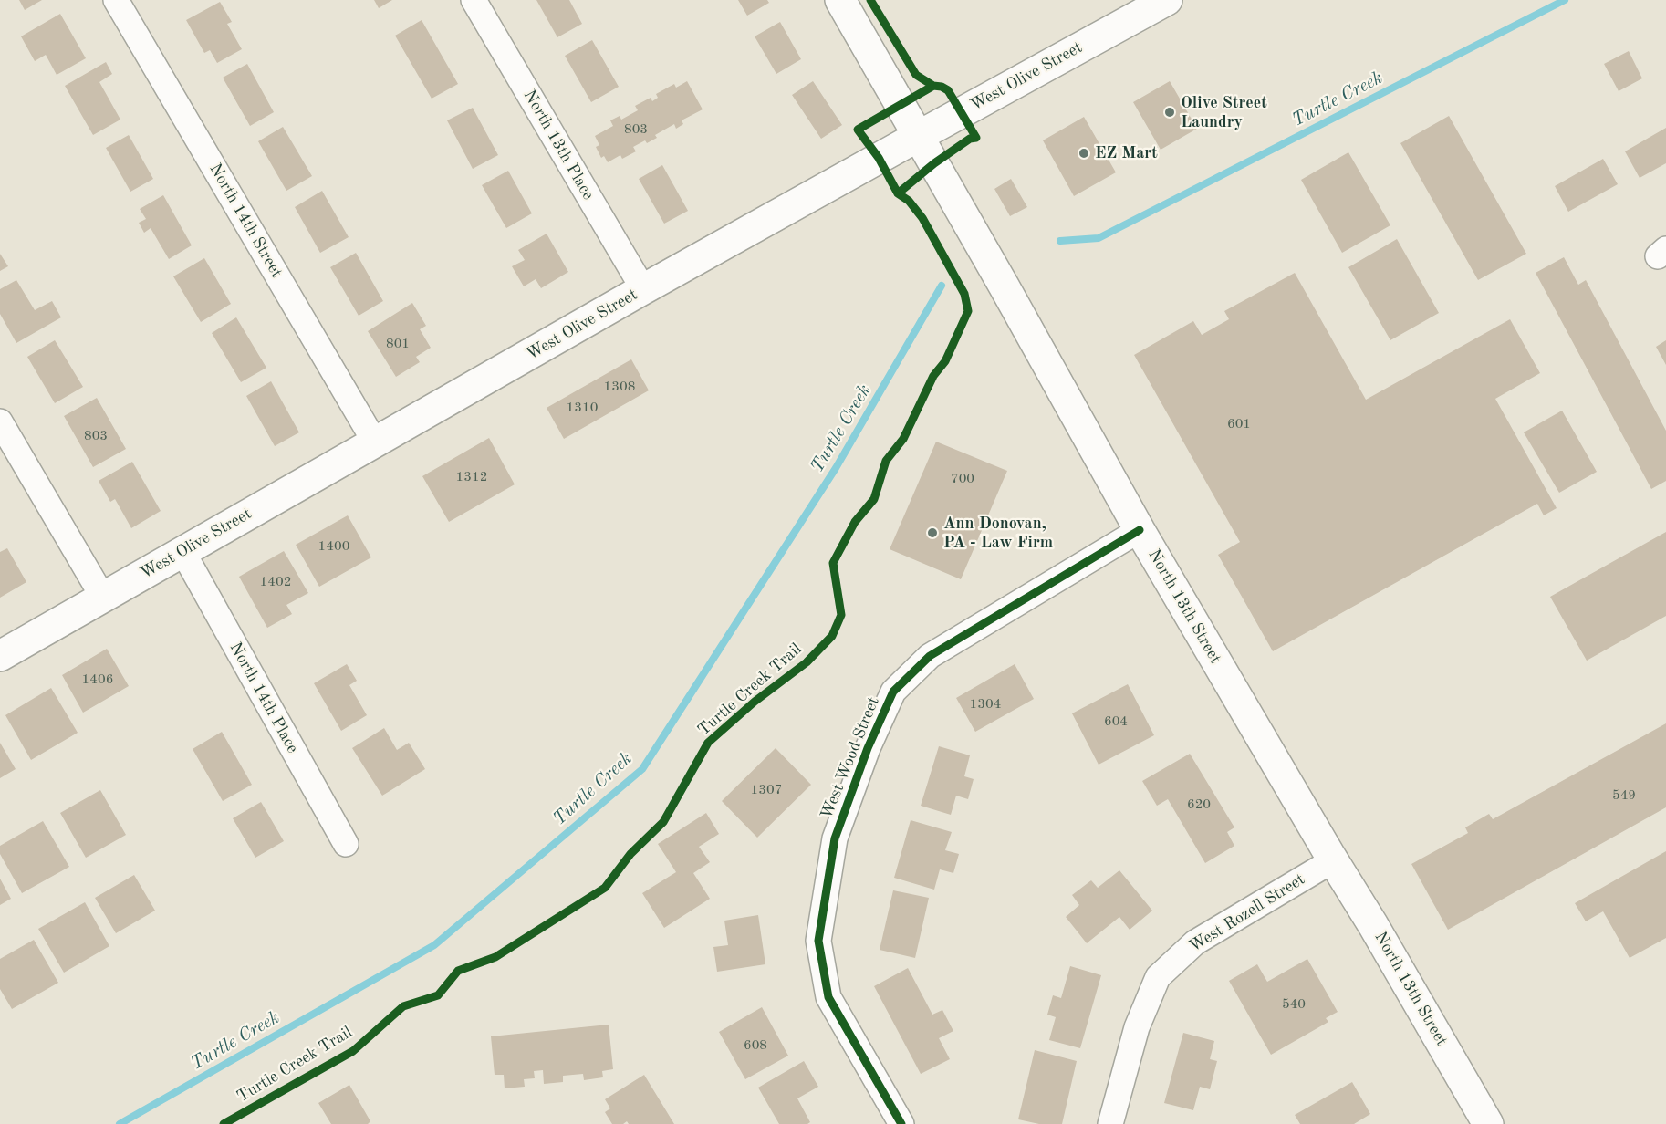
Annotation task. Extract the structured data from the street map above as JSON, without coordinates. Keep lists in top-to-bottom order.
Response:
{
  "streets": {
    "main road": ["West Olive Street", "North 13th Street"],
    "street": [
      "North 13th Place",
      "North 14th Street",
      "North 14th Place",
      "West Wood Street",
      "West Rozell Street"
    ],
    "cycle path": ["Turtle Creek Trail"]
  },
  "crossings": [
    ["West Olive Street", "North 13th Place"],
    ["West Olive Street", "North 14th Street"],
    ["West Olive Street", "North 13th Street"],
    ["West Olive Street", "North 14th Place"],
    ["North 13th Street", "West Wood Street"],
    ["North 13th Street", "West Rozell Street"]
  ],
  "water": ["Turtle Creek"],
  "places": ["Olive Street Laundry", "EZ Mart", "Ann Donovan, PA - Law Firm"],
  "house_numbers": [
    "803",
    "801",
    "1308",
    "1310",
    "601",
    "803",
    "1312",
    "700",
    "1400",
    "1402",
    "1406",
    "1304",
    "604",
    "1307",
    "549",
    "620",
    "540",
    "608"
  ]
}
